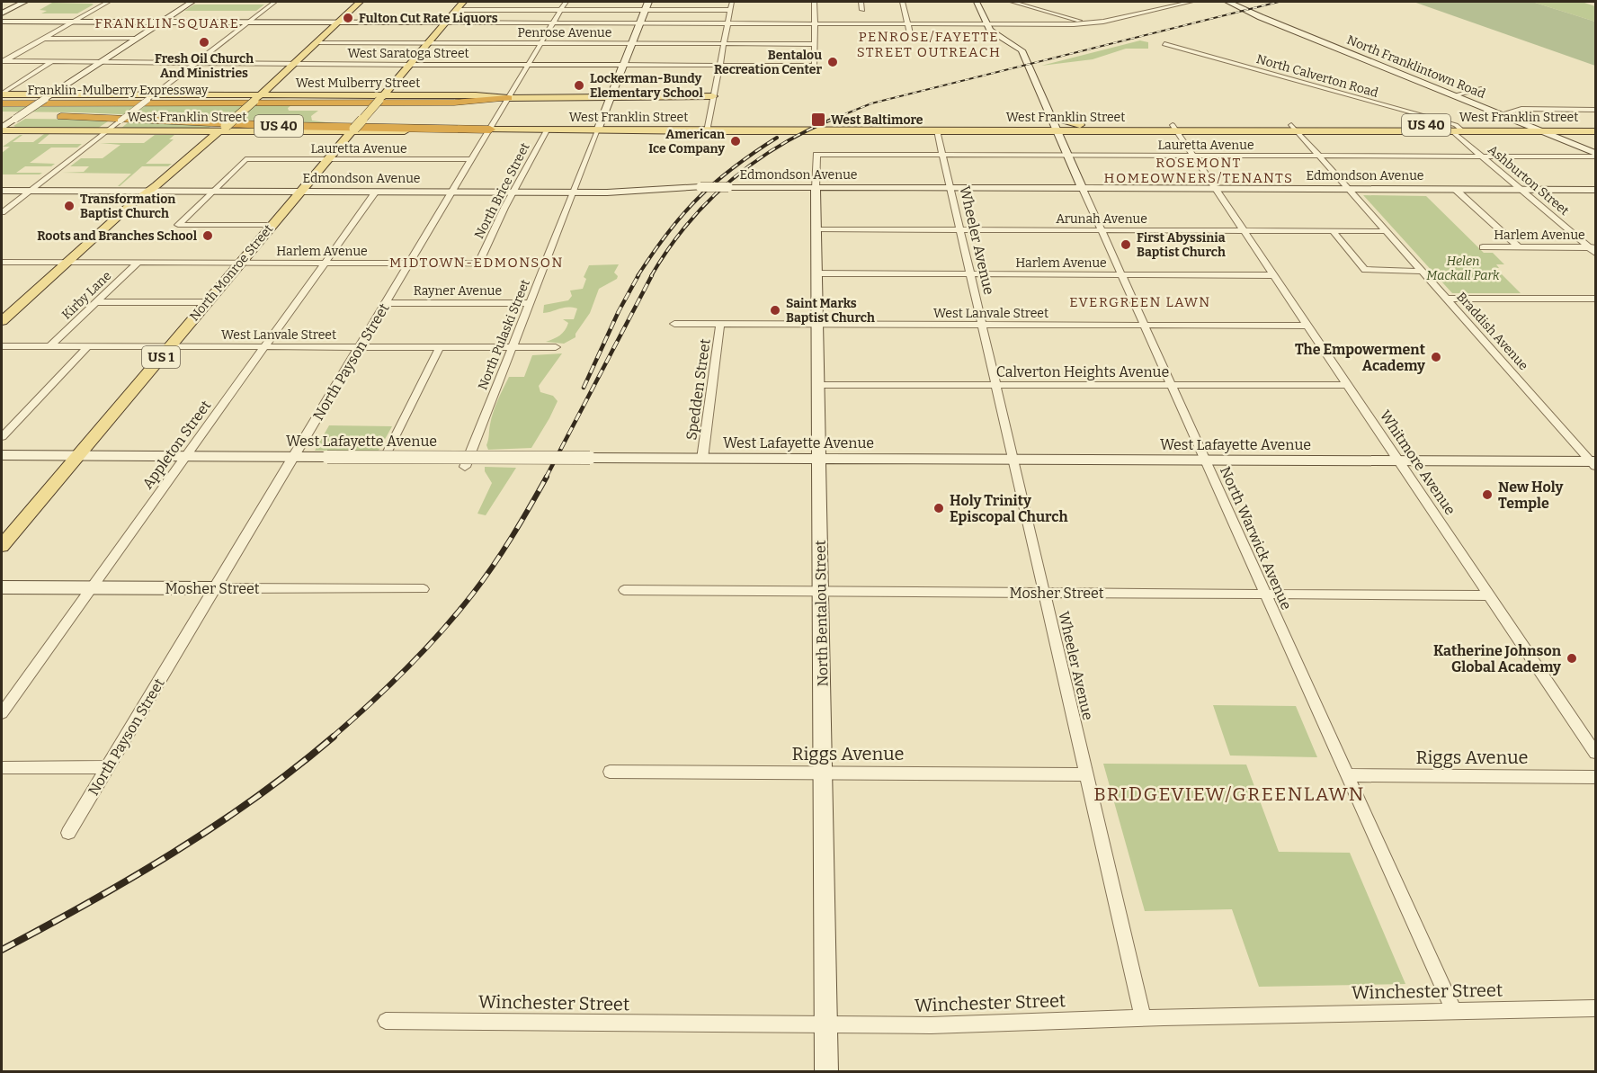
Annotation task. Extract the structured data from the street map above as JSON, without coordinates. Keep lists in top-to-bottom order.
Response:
{
  "streets": {
    "highway": ["Franklin-Mulberry Expressway", "US 40"],
    "main road": [
      "West Mulberry Street",
      "West Franklin Street",
      "North Monroe Street",
      "US 1"
    ],
    "street": [
      "Penrose Avenue",
      "West Saratoga Street",
      "North Franklintown Road",
      "North Calverton Road",
      "Lauretta Avenue",
      "Edmondson Avenue",
      "Ashburton Street",
      "North Brice Street",
      "Arunah Avenue",
      "Harlem Avenue",
      "Wheeler Avenue",
      "Rayner Avenue",
      "Kirby Lane",
      "West Lanvale Street",
      "Braddish Avenue",
      "North Pulaski Street",
      "North Payson Street",
      "Calverton Heights Avenue",
      "Spedden Street",
      "West Lafayette Avenue",
      "Appleton Street",
      "Whitmore Avenue",
      "North Warwick Avenue",
      "Mosher Street",
      "North Bentalou Street",
      "Riggs Avenue",
      "Winchester Street"
    ]
  },
  "crossings": [
    ["Penrose Avenue", "West Saratoga Street"],
    ["Penrose Avenue", "North Monroe Street"],
    ["Penrose Avenue", "North Pulaski Street"],
    ["Penrose Avenue", "North Payson Street"],
    ["West Saratoga Street", "North Monroe Street"],
    ["West Saratoga Street", "North Pulaski Street"],
    ["West Saratoga Street", "North Payson Street"],
    ["North Franklintown Road", "West Franklin Street"],
    ["North Franklintown Road", "Lauretta Avenue"],
    ["North Calverton Road", "West Franklin Street"],
    ["North Calverton Road", "Ashburton Street"],
    ["West Mulberry Street", "Franklin-Mulberry Expressway"],
    ["West Mulberry Street", "North Monroe Street"],
    ["West Mulberry Street", "North Pulaski Street"],
    ["West Mulberry Street", "North Payson Street"],
    ["Franklin-Mulberry Expressway", "West Franklin Street"],
    ["Franklin-Mulberry Expressway", "North Payson Street"],
    ["West Franklin Street", "Ashburton Street"],
    ["West Franklin Street", "North Brice Street"],
    ["West Franklin Street", "Wheeler Avenue"],
    ["West Franklin Street", "North Monroe Street"],
    ["West Franklin Street", "Braddish Avenue"],
    ["West Franklin Street", "North Pulaski Street"],
    ["West Franklin Street", "North Payson Street"],
    ["West Franklin Street", "Whitmore Avenue"],
    ["West Franklin Street", "North Warwick Avenue"],
    ["Lauretta Avenue", "Edmondson Avenue"],
    ["Lauretta Avenue", "Ashburton Street"],
    ["Lauretta Avenue", "Wheeler Avenue"],
    ["Lauretta Avenue", "North Monroe Street"],
    ["Lauretta Avenue", "Braddish Avenue"],
    ["Lauretta Avenue", "North Payson Street"],
    ["Lauretta Avenue", "Whitmore Avenue"],
    ["Lauretta Avenue", "North Warwick Avenue"],
    ["Lauretta Avenue", "North Bentalou Street"],
    ["Edmondson Avenue", "Ashburton Street"],
    ["Edmondson Avenue", "North Brice Street"],
    ["Edmondson Avenue", "Wheeler Avenue"],
    ["Edmondson Avenue", "North Monroe Street"],
    ["Edmondson Avenue", "Braddish Avenue"],
    ["Edmondson Avenue", "North Pulaski Street"],
    ["Edmondson Avenue", "North Payson Street"],
    ["Edmondson Avenue", "Appleton Street"],
    ["Edmondson Avenue", "Whitmore Avenue"],
    ["Edmondson Avenue", "North Warwick Avenue"],
    ["Edmondson Avenue", "North Bentalou Street"],
    ["Ashburton Street", "Harlem Avenue"],
    ["North Brice Street", "Harlem Avenue"],
    ["Arunah Avenue", "Wheeler Avenue"],
    ["Arunah Avenue", "Braddish Avenue"],
    ["Arunah Avenue", "Whitmore Avenue"],
    ["Arunah Avenue", "North Warwick Avenue"],
    ["Arunah Avenue", "North Bentalou Street"],
    ["Harlem Avenue", "Wheeler Avenue"],
    ["Harlem Avenue", "North Monroe Street"],
    ["Harlem Avenue", "Kirby Lane"],
    ["Harlem Avenue", "North Pulaski Street"],
    ["Harlem Avenue", "North Payson Street"],
    ["Harlem Avenue", "Appleton Street"],
    ["Harlem Avenue", "Whitmore Avenue"],
    ["Harlem Avenue", "North Warwick Avenue"],
    ["Harlem Avenue", "North Bentalou Street"],
    ["Wheeler Avenue", "West Lanvale Street"],
    ["Wheeler Avenue", "Calverton Heights Avenue"],
    ["Wheeler Avenue", "West Lafayette Avenue"],
    ["Wheeler Avenue", "Mosher Street"],
    ["Wheeler Avenue", "Riggs Avenue"],
    ["Wheeler Avenue", "Winchester Street"],
    ["North Monroe Street", "West Lanvale Street"],
    ["North Monroe Street", "West Lafayette Avenue"],
    ["Rayner Avenue", "North Pulaski Street"],
    ["Rayner Avenue", "North Payson Street"],
    ["Kirby Lane", "West Lanvale Street"],
    ["West Lanvale Street", "North Pulaski Street"],
    ["West Lanvale Street", "North Payson Street"],
    ["West Lanvale Street", "Spedden Street"],
    ["West Lanvale Street", "West Lafayette Avenue"],
    ["West Lanvale Street", "Appleton Street"],
    ["West Lanvale Street", "Whitmore Avenue"],
    ["West Lanvale Street", "North Warwick Avenue"],
    ["West Lanvale Street", "North Bentalou Street"],
    ["Braddish Avenue", "West Lafayette Avenue"],
    ["North Pulaski Street", "West Lafayette Avenue"],
    ["North Payson Street", "West Lafayette Avenue"],
    ["North Payson Street", "Mosher Street"],
    ["Calverton Heights Avenue", "Whitmore Avenue"],
    ["Calverton Heights Avenue", "North Warwick Avenue"],
    ["Calverton Heights Avenue", "North Bentalou Street"],
    ["Spedden Street", "West Lafayette Avenue"],
    ["West Lafayette Avenue", "Appleton Street"],
    ["West Lafayette Avenue", "Whitmore Avenue"],
    ["West Lafayette Avenue", "North Warwick Avenue"],
    ["West Lafayette Avenue", "North Bentalou Street"],
    ["Appleton Street", "Mosher Street"],
    ["Whitmore Avenue", "Mosher Street"],
    ["North Warwick Avenue", "Mosher Street"],
    ["North Warwick Avenue", "Riggs Avenue"],
    ["North Warwick Avenue", "Winchester Street"],
    ["Mosher Street", "North Bentalou Street"],
    ["North Bentalou Street", "Riggs Avenue"],
    ["North Bentalou Street", "Winchester Street"]
  ],
  "districts": [
    "FRANKLIN SQUARE",
    "PENROSE/FAYETTE STREET OUTREACH",
    "ROSEMONT HOMEOWNERS/TENANTS",
    "MIDTOWN-EDMONSON",
    "EVERGREEN LAWN",
    "BRIDGEVIEW/GREENLAWN"
  ],
  "parks": ["Helen Mackall Park"],
  "places": {
    "other": [
      "Fulton Cut Rate Liquors",
      "Fresh Oil Church And Ministries",
      "Bentalou Recreation Center",
      "Lockerman-Bundy Elementary School",
      "American Ice Company",
      "Transformation Baptist Church",
      "Roots and Branches School",
      "First Abyssinia Baptist Church",
      "Saint Marks Baptist Church",
      "The Empowerment Academy",
      "New Holy Temple",
      "Holy Trinity Episcopal Church",
      "Katherine Johnson Global Academy"
    ],
    "transit": ["West Baltimore"]
  }
}
